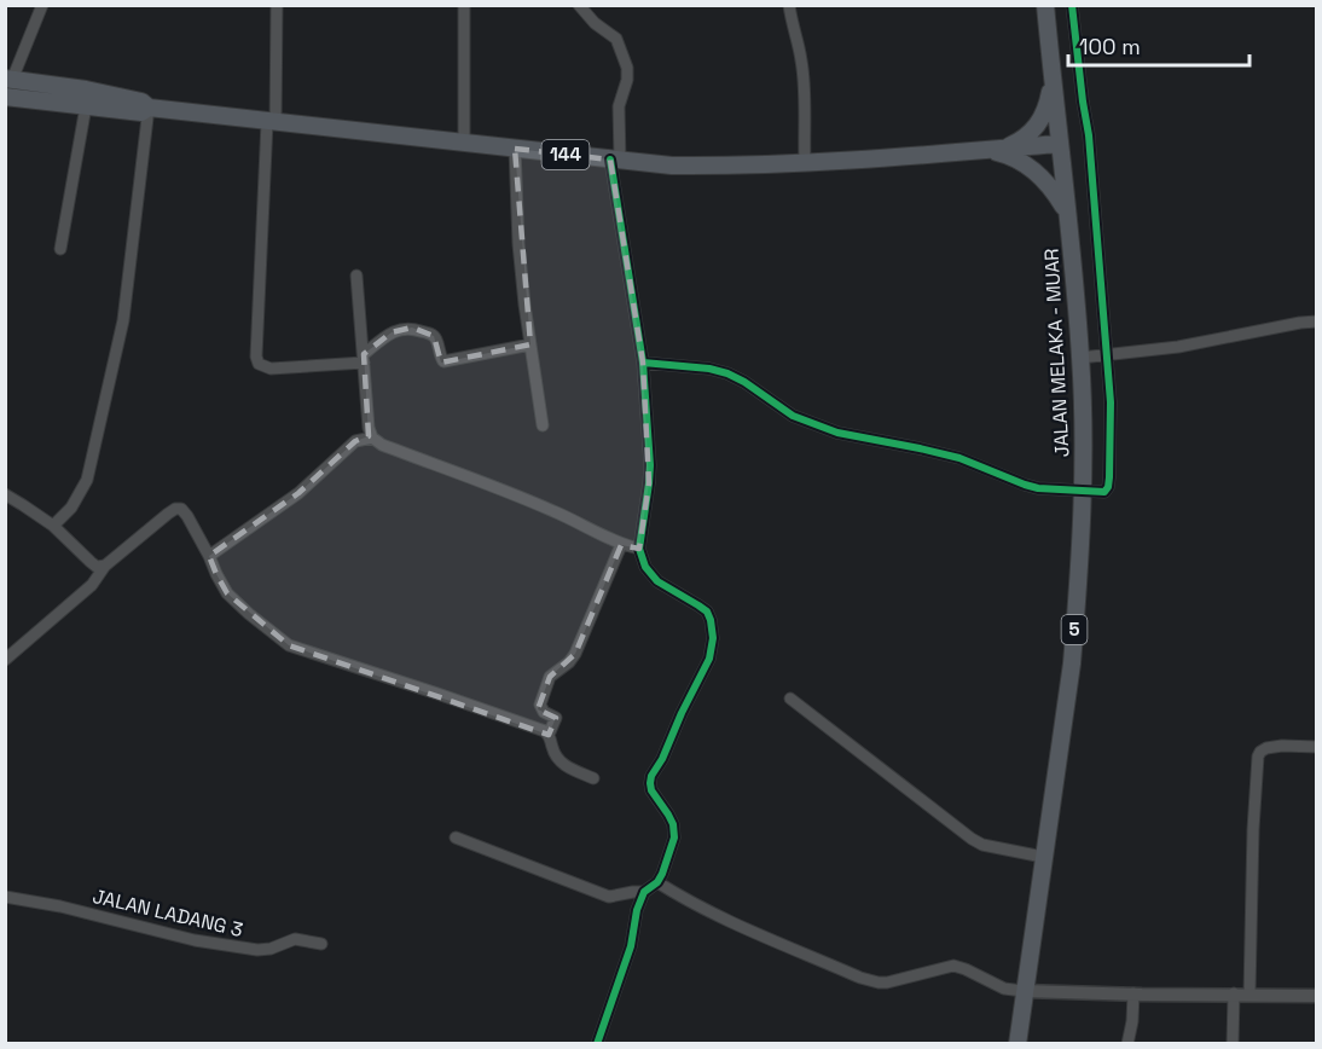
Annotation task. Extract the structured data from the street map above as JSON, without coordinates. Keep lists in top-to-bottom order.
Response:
{
  "streets": {
    "main road": ["144", "JALAN MELAKA - MUAR", "5"],
    "street": ["JALAN LADANG 3"]
  },
  "crossings": [
    ["144", "JALAN MELAKA - MUAR"]
  ],
  "scale_bar": "100 m"
}
